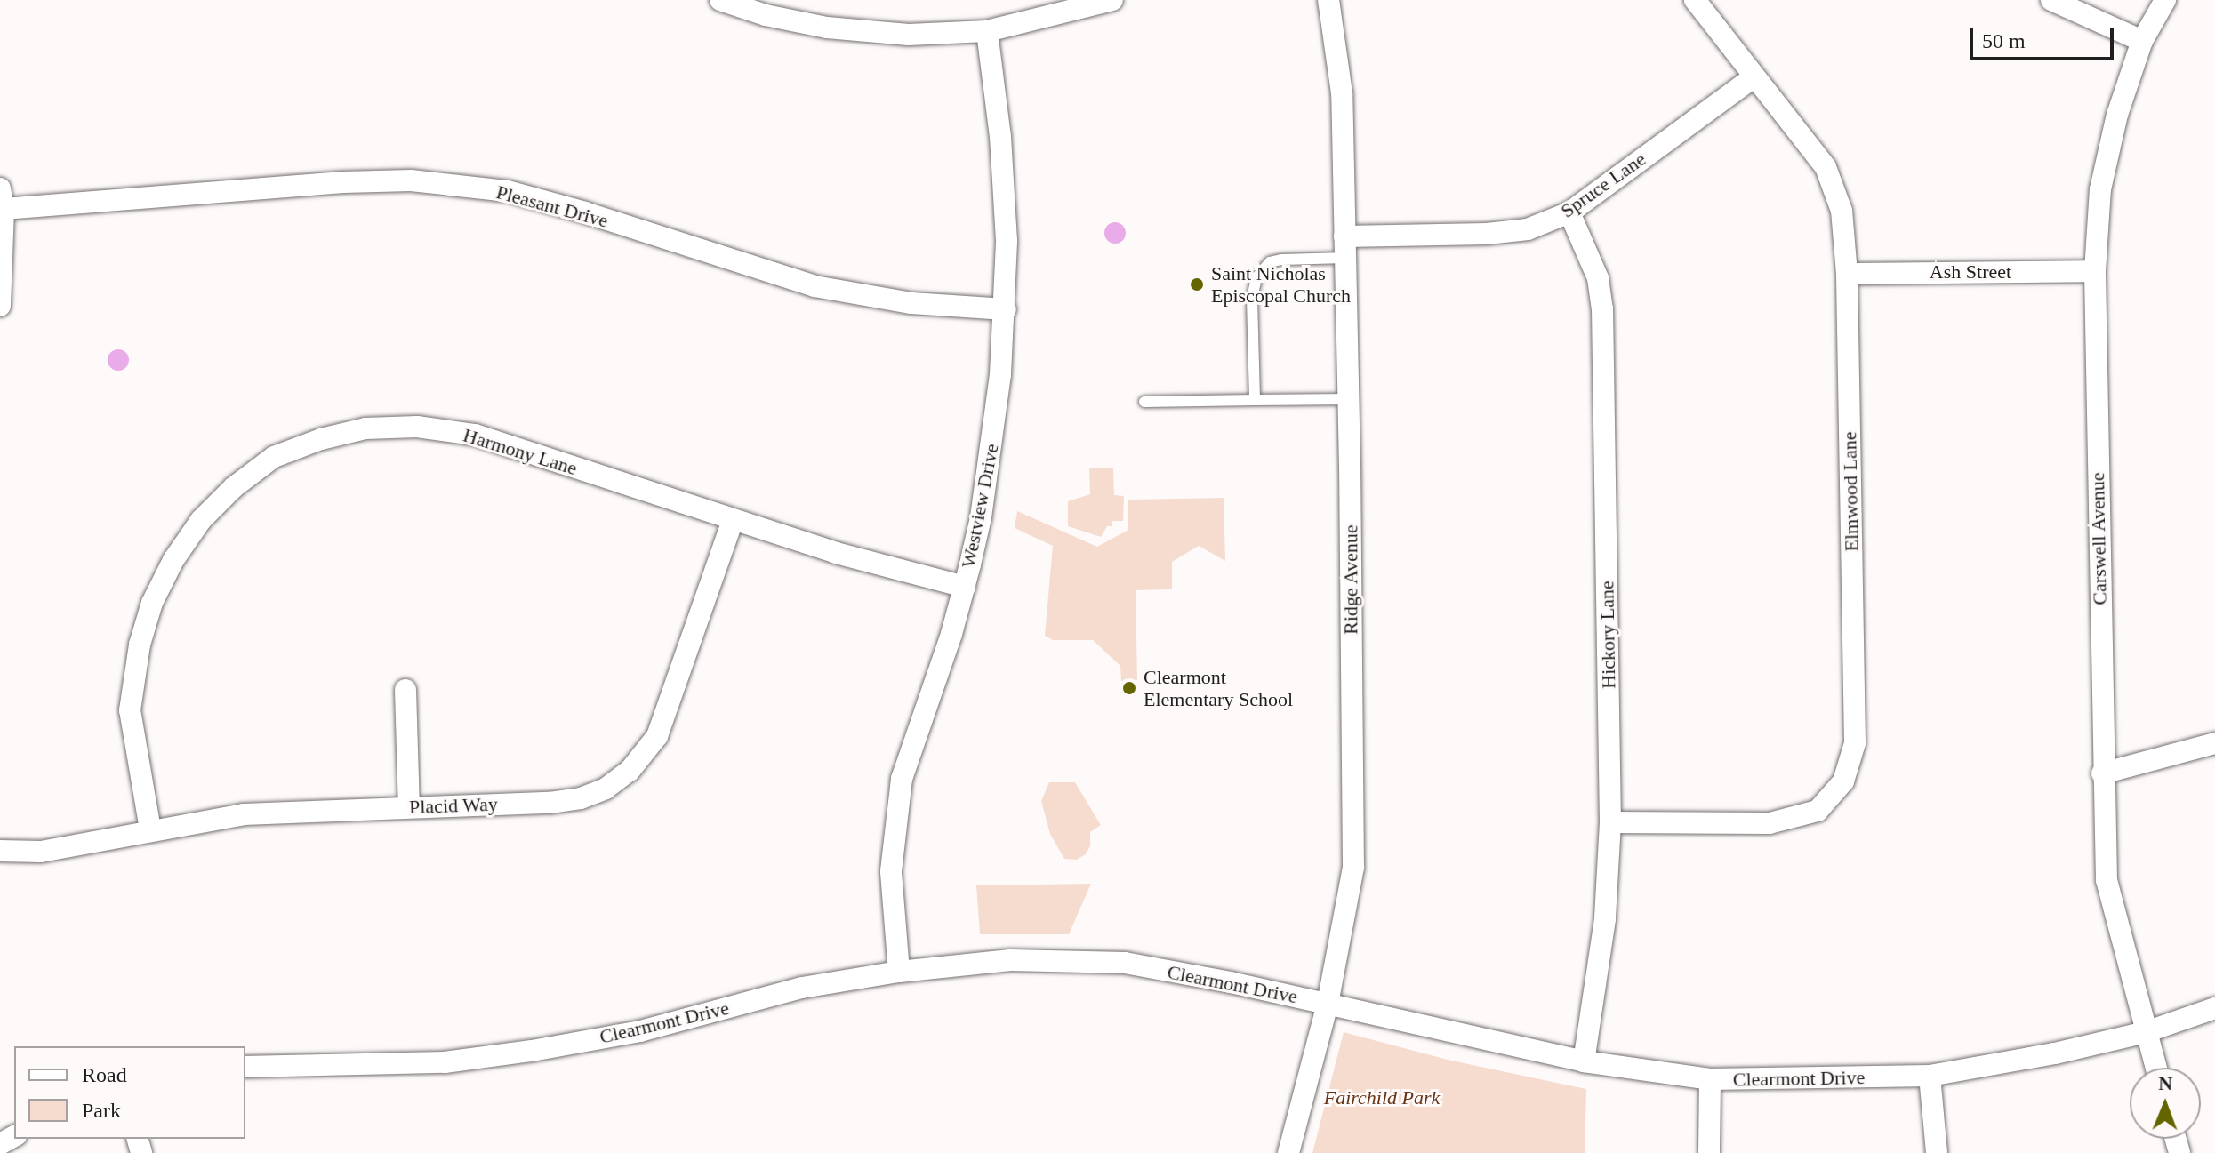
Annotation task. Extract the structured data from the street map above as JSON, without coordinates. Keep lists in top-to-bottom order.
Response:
{
  "streets": {
    "street": [
      "Spruce Lane",
      "Pleasant Drive",
      "Ash Street",
      "Harmony Lane",
      "Elmwood Lane",
      "Westview Drive",
      "Carswell Avenue",
      "Ridge Avenue",
      "Hickory Lane",
      "Placid Way",
      "Clearmont Drive"
    ]
  },
  "crossings": [
    ["Spruce Lane", "Elmwood Lane"],
    ["Spruce Lane", "Ridge Avenue"],
    ["Spruce Lane", "Hickory Lane"],
    ["Pleasant Drive", "Westview Drive"],
    ["Ash Street", "Elmwood Lane"],
    ["Ash Street", "Carswell Avenue"],
    ["Harmony Lane", "Westview Drive"],
    ["Harmony Lane", "Placid Way"],
    ["Elmwood Lane", "Hickory Lane"],
    ["Westview Drive", "Clearmont Drive"],
    ["Carswell Avenue", "Clearmont Drive"],
    ["Ridge Avenue", "Clearmont Drive"],
    ["Hickory Lane", "Clearmont Drive"]
  ],
  "parks": ["Fairchild Park"],
  "places": ["Saint Nicholas Episcopal Church", "Clearmont Elementary School"],
  "legend": ["Road", "Park"],
  "scale_bar": "50 m",
  "north": "top"
}
